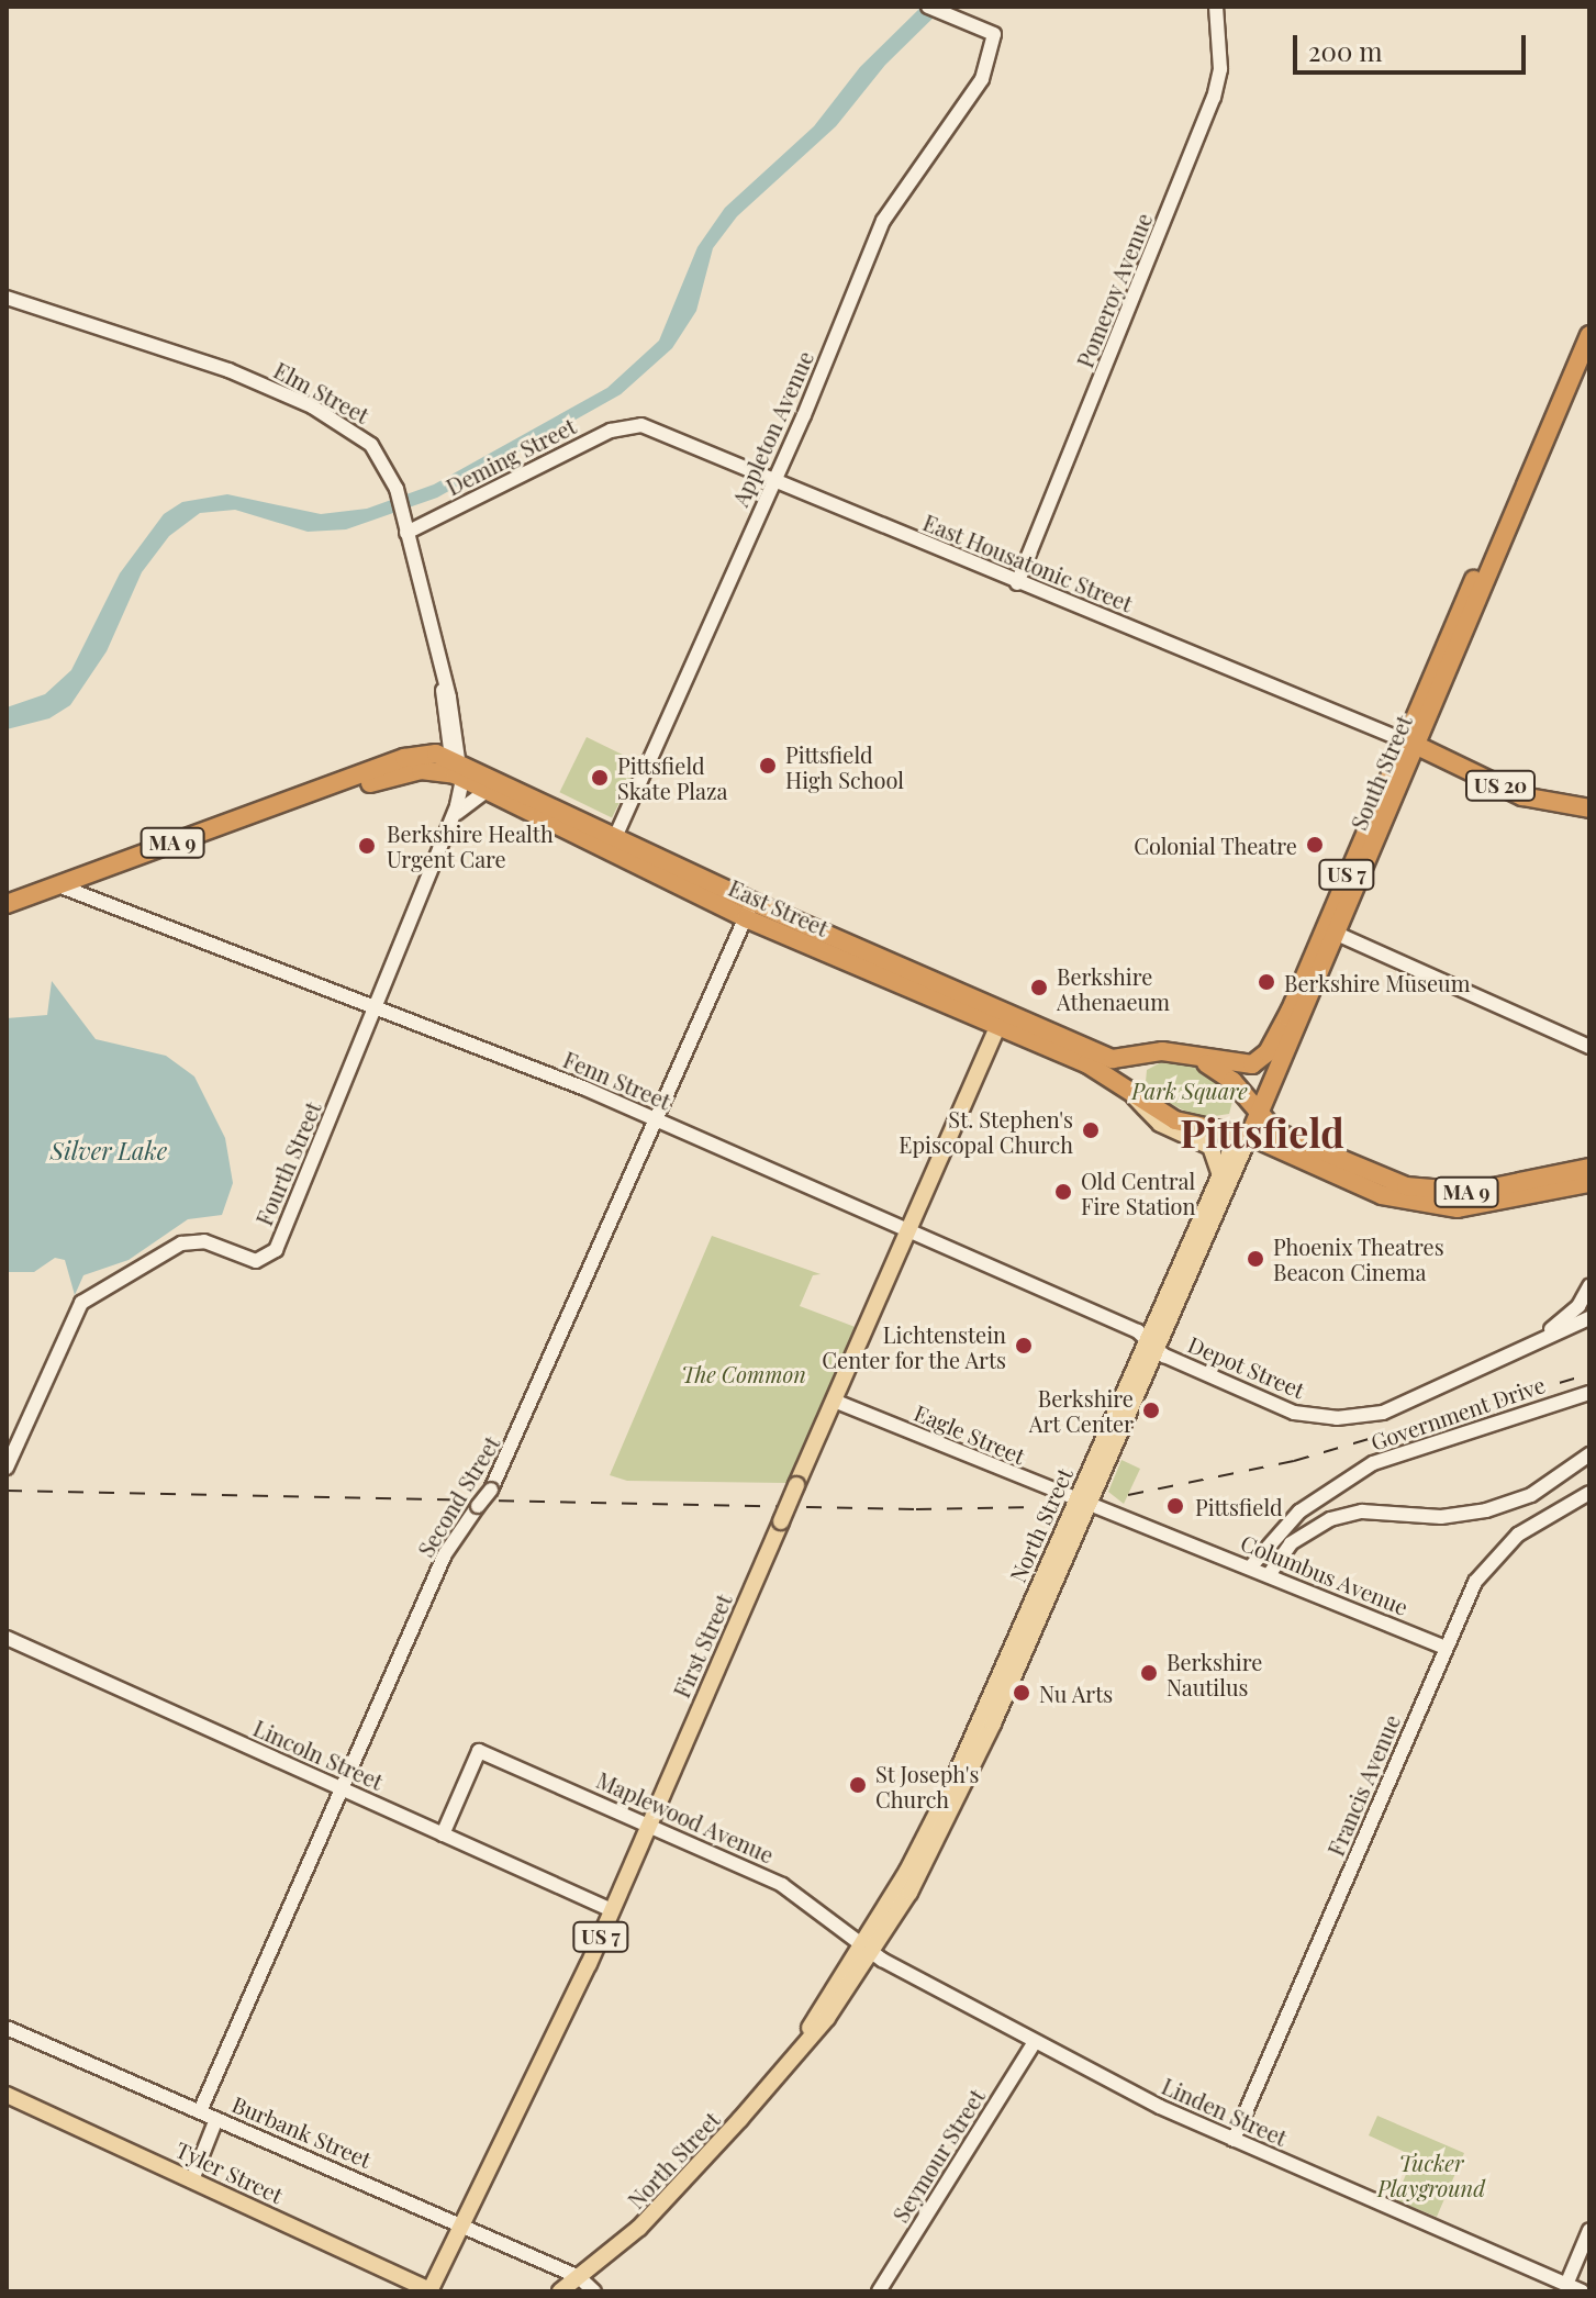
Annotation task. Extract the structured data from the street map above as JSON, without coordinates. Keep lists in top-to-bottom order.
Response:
{
  "streets": {
    "highway": [
      "South Street",
      "US 20",
      "MA 9",
      "US 7",
      "East Street"
    ],
    "main road": ["North Street", "First Street", "Tyler Street"],
    "street": [
      "Pomeroy Avenue",
      "Elm Street",
      "Appleton Avenue",
      "Deming Street",
      "East Housatonic Street",
      "Fenn Street",
      "Fourth Street",
      "Depot Street",
      "Government Drive",
      "Eagle Street",
      "Second Street",
      "Columbus Avenue",
      "Lincoln Street",
      "Francis Avenue",
      "Maplewood Avenue",
      "Linden Street",
      "Burbank Street",
      "Seymour Street"
    ]
  },
  "crossings": [
    ["Pomeroy Avenue", "East Housatonic Street"],
    ["Elm Street", "Deming Street"],
    ["Elm Street", "East Street"],
    ["Appleton Avenue", "East Housatonic Street"],
    ["Appleton Avenue", "East Street"],
    ["Deming Street", "East Housatonic Street"],
    ["East Housatonic Street", "South Street"],
    ["East Housatonic Street", "US 20"],
    ["South Street", "US 20"],
    ["South Street", "MA 9"],
    ["South Street", "US 7"],
    ["South Street", "North Street"],
    ["MA 9", "US 7"],
    ["MA 9", "East Street"],
    ["MA 9", "North Street"],
    ["US 7", "East Street"],
    ["East Street", "Fenn Street"],
    ["East Street", "Fourth Street"],
    ["East Street", "Second Street"],
    ["East Street", "North Street"],
    ["East Street", "First Street"],
    ["Fenn Street", "Fourth Street"],
    ["Fenn Street", "Depot Street"],
    ["Fenn Street", "Second Street"],
    ["Fenn Street", "North Street"],
    ["Fenn Street", "First Street"],
    ["Depot Street", "North Street"],
    ["Government Drive", "Columbus Avenue"],
    ["Eagle Street", "North Street"],
    ["Eagle Street", "Columbus Avenue"],
    ["Eagle Street", "First Street"],
    ["Second Street", "Lincoln Street"],
    ["Second Street", "Burbank Street"],
    ["North Street", "Columbus Avenue"],
    ["North Street", "Maplewood Avenue"],
    ["North Street", "Linden Street"],
    ["North Street", "Burbank Street"],
    ["Columbus Avenue", "Francis Avenue"],
    ["First Street", "Lincoln Street"],
    ["First Street", "Maplewood Avenue"],
    ["First Street", "Burbank Street"],
    ["First Street", "Tyler Street"],
    ["Lincoln Street", "Maplewood Avenue"],
    ["Francis Avenue", "Linden Street"],
    ["Maplewood Avenue", "Linden Street"],
    ["Linden Street", "Seymour Street"]
  ],
  "districts": ["Pittsfield"],
  "water": ["Silver Lake"],
  "parks": ["Park Square", "The Common", "Tucker Playground"],
  "places": [
    "Pittsfield High School",
    "Pittsfield Skate Plaza",
    "Colonial Theatre",
    "Berkshire Health Urgent Care",
    "Berkshire Museum",
    "Berkshire Athenaeum",
    "St. Stephen's Episcopal Church",
    "Old Central Fire Station",
    "Phoenix Theatres Beacon Cinema",
    "Lichtenstein Center for the Arts",
    "Berkshire Art Center",
    "Pittsfield",
    "Berkshire Nautilus",
    "Nu Arts",
    "St Joseph's Church"
  ],
  "scale_bar": "200 m"
}
